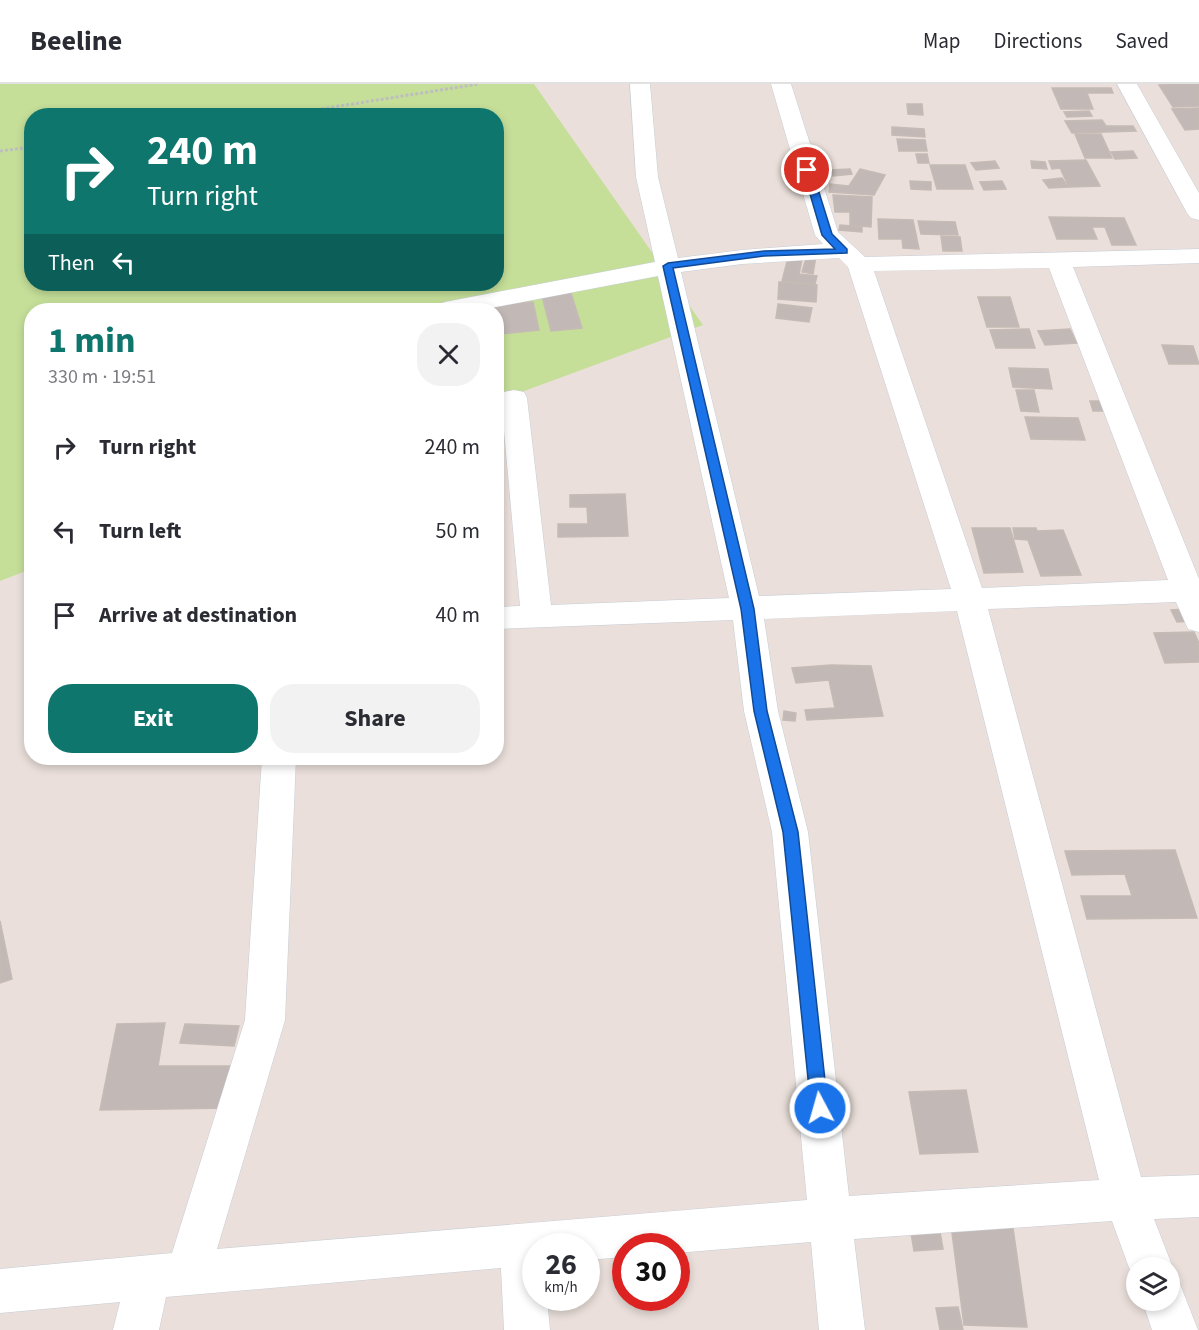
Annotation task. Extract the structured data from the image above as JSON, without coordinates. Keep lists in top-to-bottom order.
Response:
{
  "page": {
    "header": "Beeline",
    "nav": ["Map", "Directions", "Saved"],
    "turn": ["240 m", "Turn right"],
    "then": "Then",
    "heading": ["1 min", "330 m · 19:51"],
    "list": [
      {
        "name": "Turn right",
        "value": "240 m"
      },
      {
        "name": "Turn left",
        "value": "50 m"
      },
      {
        "name": "Arrive at destination",
        "value": "40 m"
      }
    ],
    "buttons": ["Exit", "Share"],
    "speed": "26 km/h",
    "limit": "30"
  }
}
